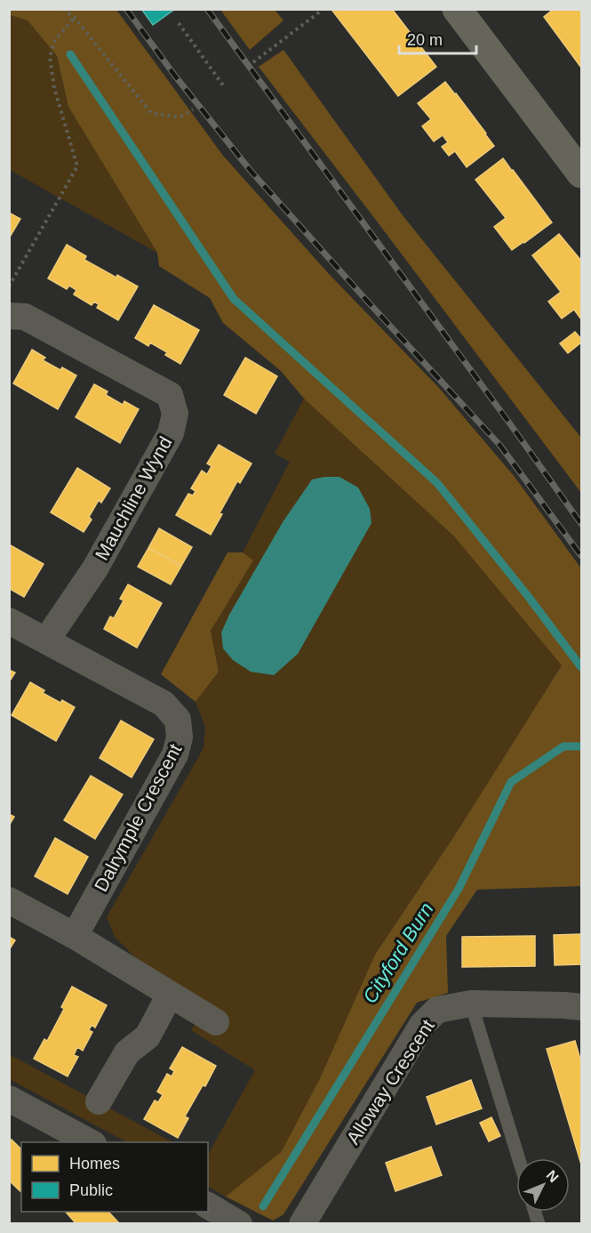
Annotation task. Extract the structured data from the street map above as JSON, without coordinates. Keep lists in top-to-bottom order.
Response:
{
  "streets": {
    "street": ["Mauchline Wynd", "Dalrymple Crescent", "Alloway Crescent"]
  },
  "crossings": [
    ["Mauchline Wynd", "Dalrymple Crescent"]
  ],
  "water": ["Cityford Burn"],
  "legend": ["Homes", "Public"],
  "scale_bar": "20 m",
  "north": "top right"
}
